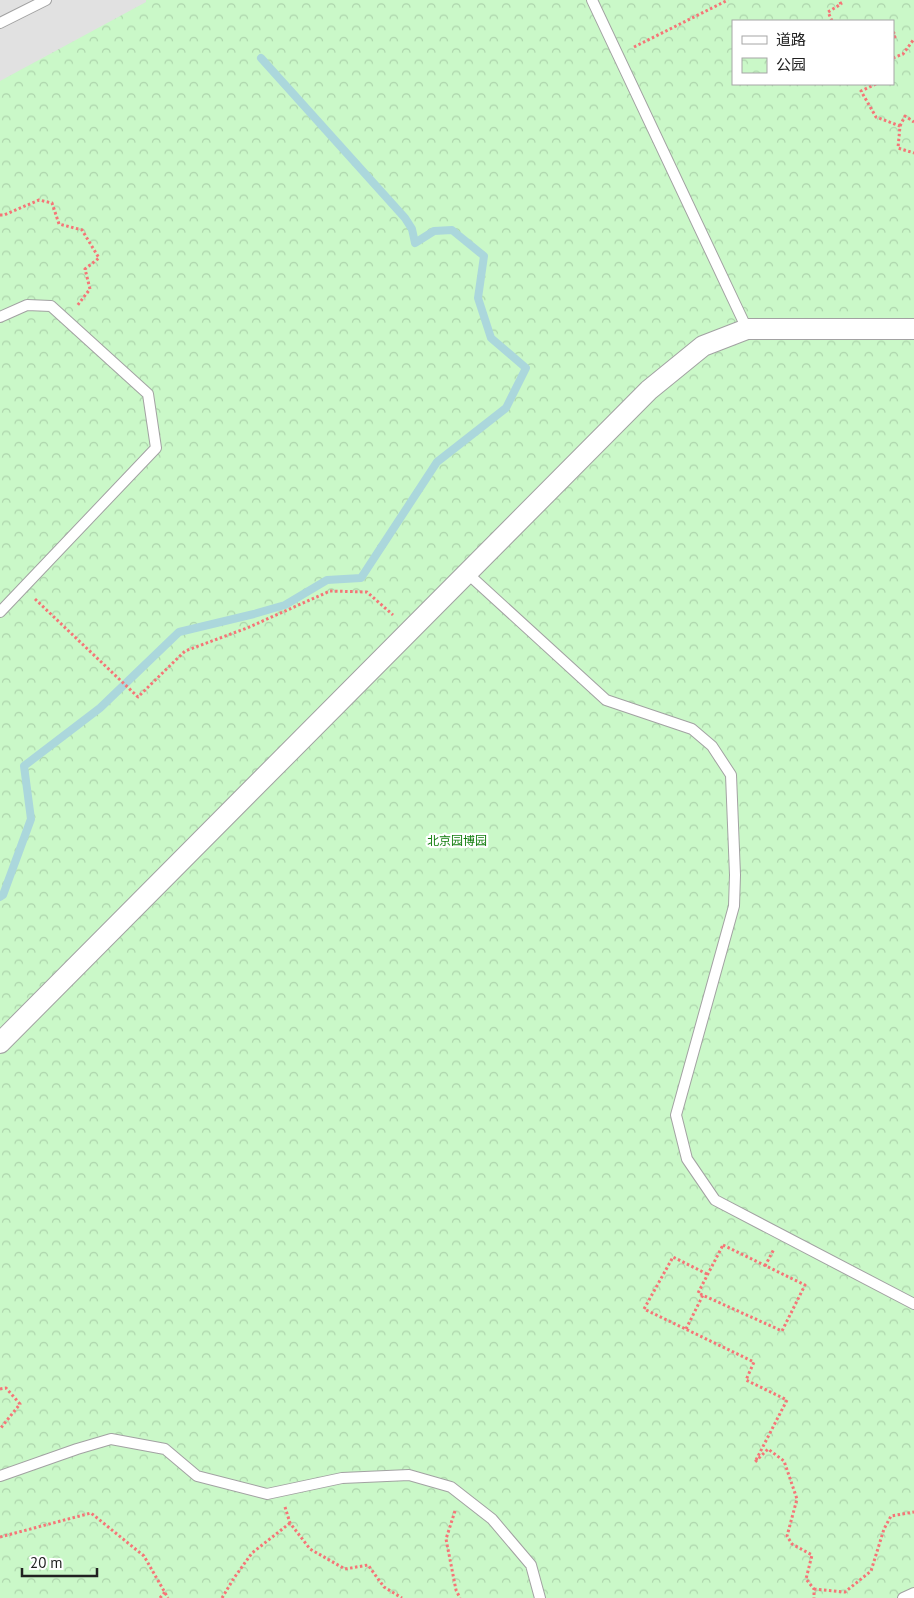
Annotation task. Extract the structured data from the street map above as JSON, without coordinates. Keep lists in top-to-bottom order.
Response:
{
  "parks": ["北京园博园"],
  "legend": ["道路", "公园"],
  "scale_bar": "20 m"
}
